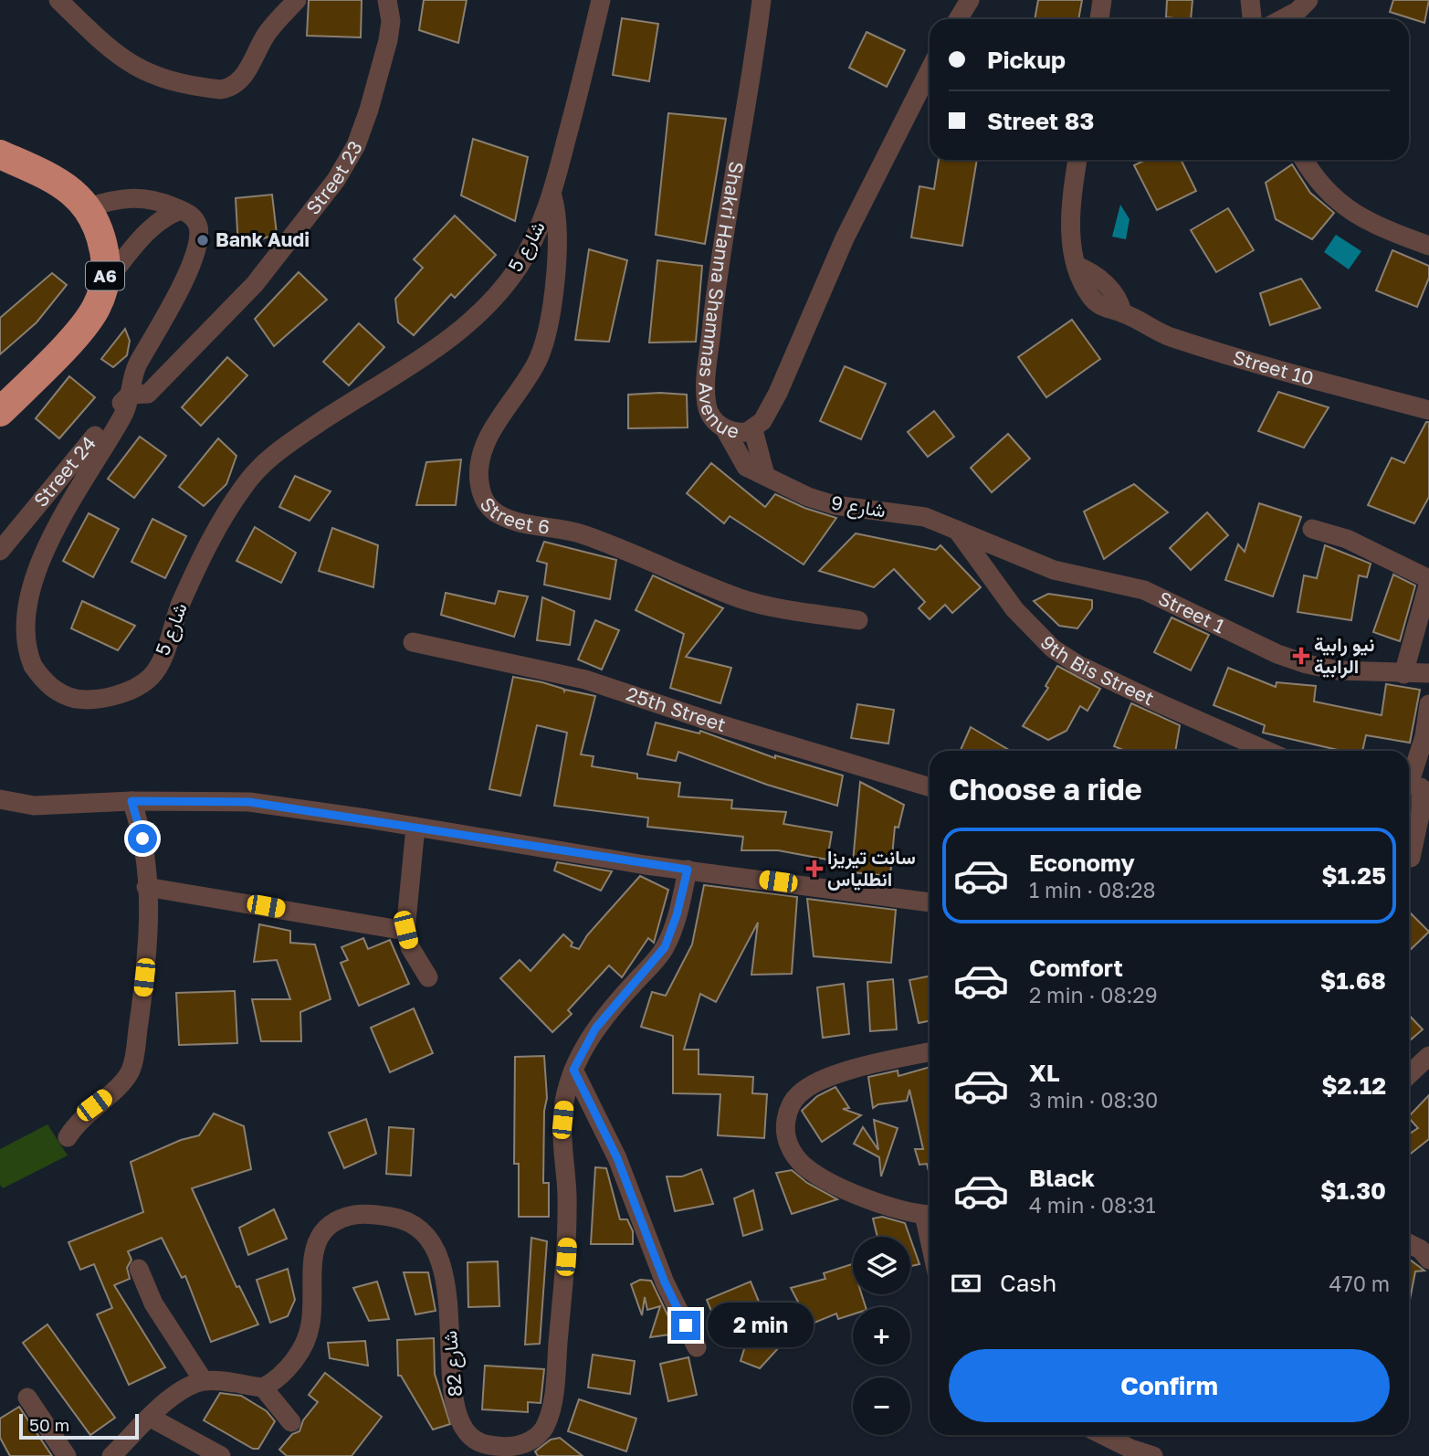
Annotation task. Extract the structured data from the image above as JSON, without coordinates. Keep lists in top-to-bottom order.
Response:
{
  "streets": {
    "highway": ["A6"],
    "street": [
      "Street 23",
      "شارع 5",
      "Shakri Hanna Shammas Avenue",
      "Street 10",
      "Street 24",
      "شارع 9",
      "Street 6",
      "Street 1",
      "9th Bis Street",
      "25th Street",
      "شارع 82"
    ]
  },
  "crossings": [
    ["Street 23", "شارع 5"],
    ["Street 23", "Street 24"],
    ["شارع 5", "Street 24"],
    ["شارع 5", "Street 6"],
    ["Shakri Hanna Shammas Avenue", "شارع 9"],
    ["شارع 9", "Street 1"],
    ["شارع 9", "9th Bis Street"],
    ["Street 1", "9th Bis Street"]
  ],
  "places": {
    "other": ["Bank Audi"],
    "health": ["نيو رابية الرابية", "سانت تيريزا انطلياس"]
  },
  "scale_bar": "50 m",
  "page": {
    "banner": ["Pickup", "Street 83"],
    "heading": "Choose a ride",
    "list": [
      {
        "name": "Economy",
        "note": "1 min · 08:28",
        "value": "$1.25"
      },
      {
        "name": "Comfort",
        "note": "2 min · 08:29",
        "value": "$1.68"
      },
      {
        "name": "XL",
        "note": "3 min · 08:30",
        "value": "$2.12"
      },
      {
        "name": "Black",
        "note": "4 min · 08:31",
        "value": "$1.30"
      }
    ],
    "map_buttons": ["+", "−"],
    "pay": ["Cash", "470 m"],
    "bubble": "2 min",
    "buttons": "Confirm",
    "scale": "50 m"
  }
}
